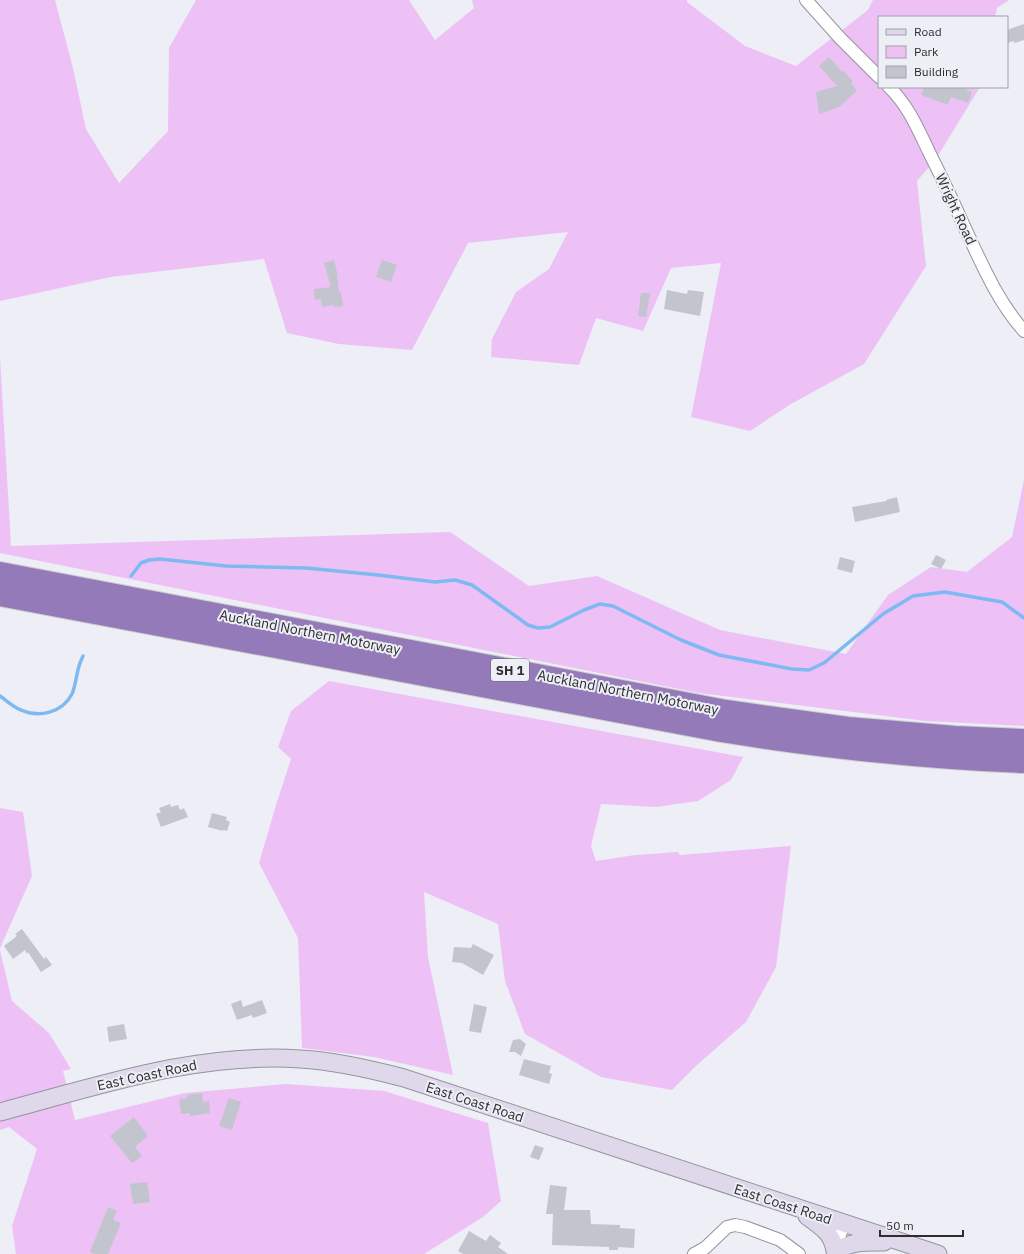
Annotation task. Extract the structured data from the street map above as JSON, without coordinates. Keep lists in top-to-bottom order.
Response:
{
  "streets": {
    "highway": ["Auckland Northern Motorway", "SH 1"],
    "main road": ["East Coast Road"],
    "street": ["Wright Road"]
  },
  "legend": ["Road", "Park", "Building"],
  "scale_bar": "50 m"
}
